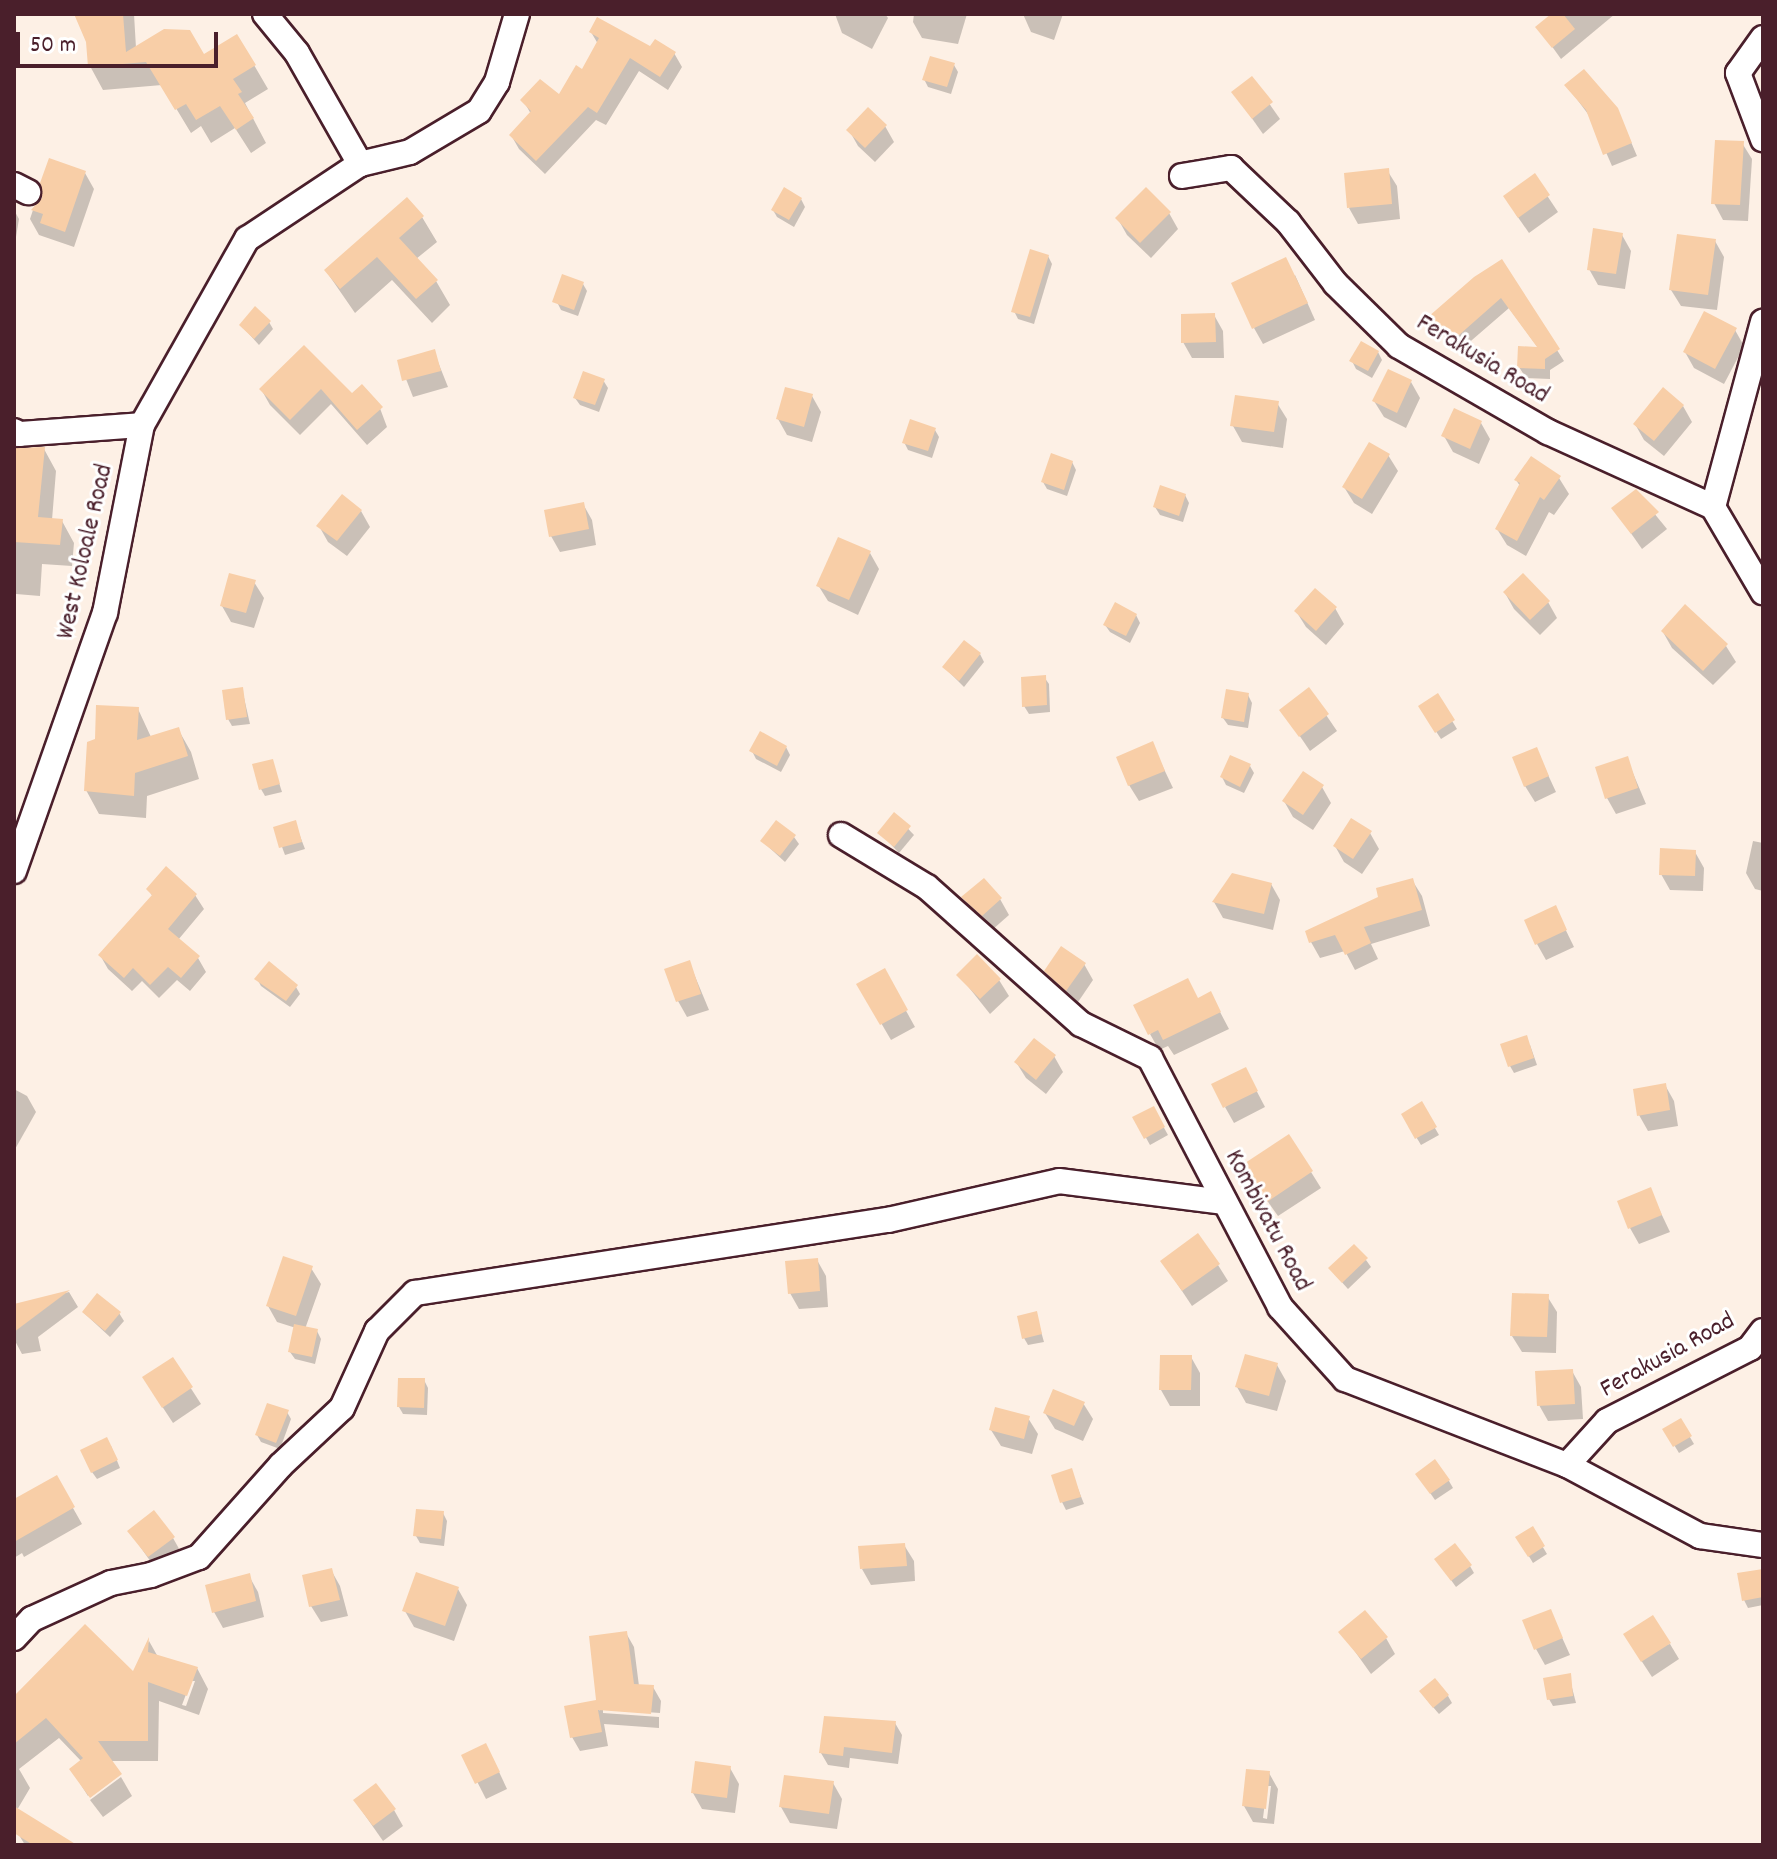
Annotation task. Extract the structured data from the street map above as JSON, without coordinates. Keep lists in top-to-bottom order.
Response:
{
  "streets": {
    "street": ["Ferakusia Road", "West Koloale Road", "Kombivatu Road"]
  },
  "crossings": [
    ["Ferakusia Road", "Kombivatu Road"]
  ],
  "scale_bar": "50 m"
}
